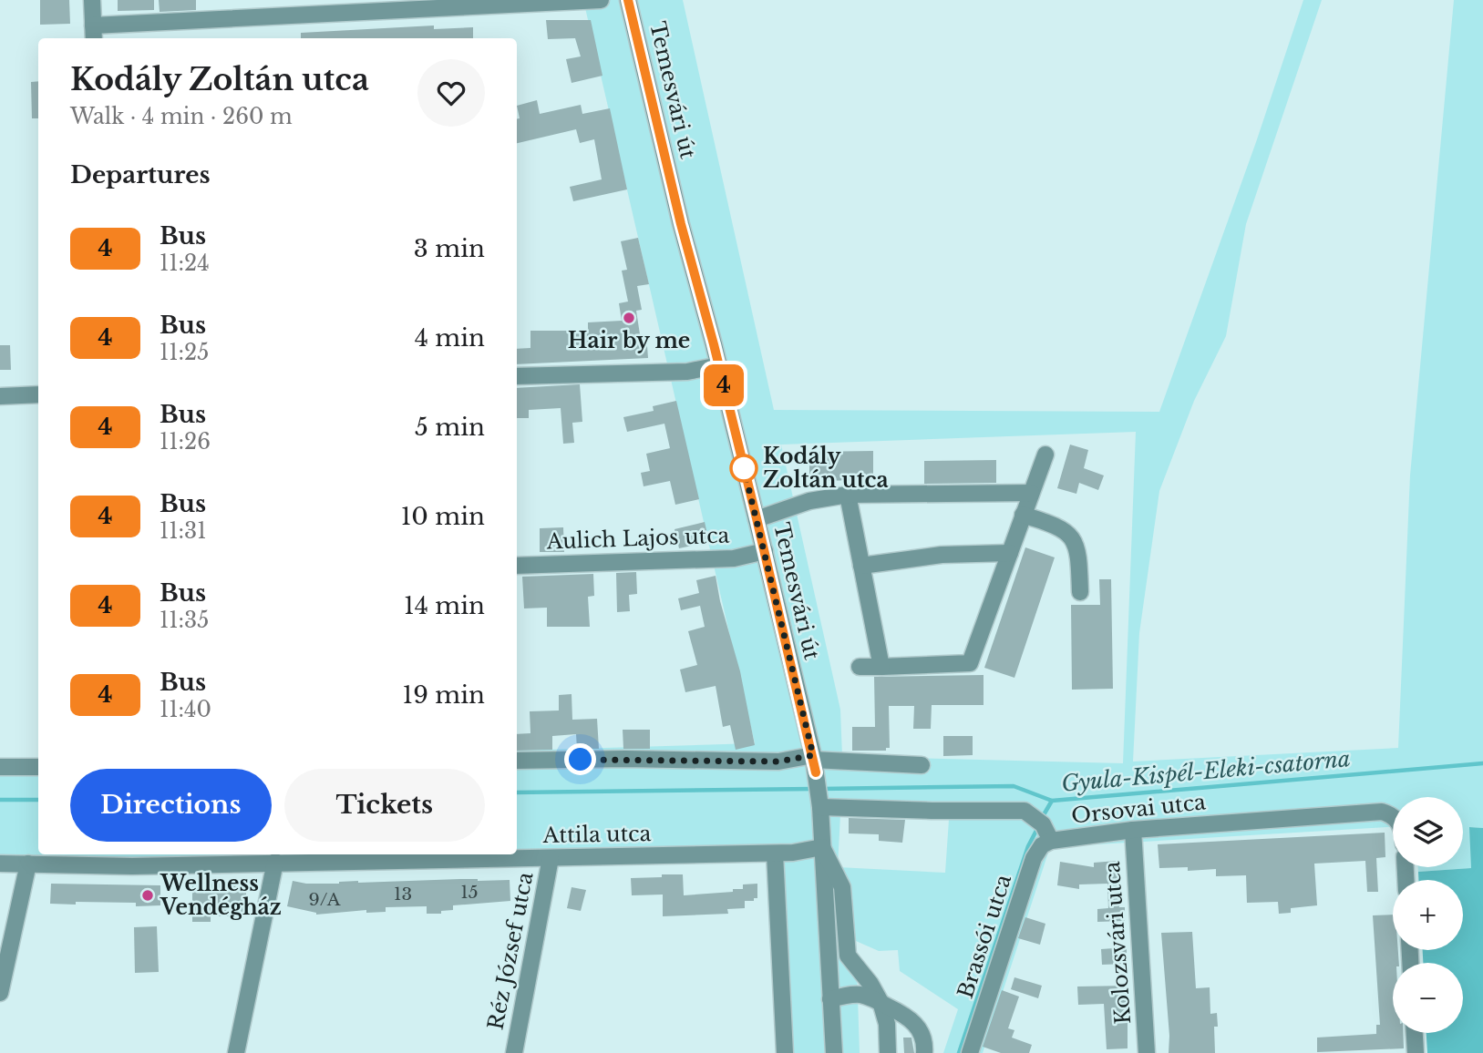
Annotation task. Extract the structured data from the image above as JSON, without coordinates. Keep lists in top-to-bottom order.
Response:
{
  "streets": {
    "street": [
      "Temesvári út",
      "Aulich Lajos utca",
      "Orsovai utca",
      "Attila utca",
      "Brassói utca",
      "Kolozsvári utca",
      "Réz József utca"
    ]
  },
  "crossings": [
    ["Temesvári út", "Aulich Lajos utca"],
    ["Temesvári út", "Orsovai utca"],
    ["Temesvári út", "Attila utca"],
    ["Orsovai utca", "Brassói utca"],
    ["Orsovai utca", "Kolozsvári utca"],
    ["Attila utca", "Réz József utca"]
  ],
  "water": ["Gyula-Kispél-Eleki-csatorna"],
  "places": ["Hair by me", "Kodály Zoltán utca", "Wellness Vendégház"],
  "lines": ["bus line 4"],
  "house_numbers": ["15", "13", "9/A"],
  "page": {
    "on_map": "4",
    "heading": [
      ["Kodály Zoltán utca", "Walk · 4 min · 260 m"],
      "Departures"
    ],
    "list": [
      {
        "mark": "4",
        "name": "Bus",
        "note": "11:24",
        "value": "3 min"
      },
      {
        "mark": "4",
        "name": "Bus",
        "note": "11:25",
        "value": "4 min"
      },
      {
        "mark": "4",
        "name": "Bus",
        "note": "11:26",
        "value": "5 min"
      },
      {
        "mark": "4",
        "name": "Bus",
        "note": "11:31",
        "value": "10 min"
      },
      {
        "mark": "4",
        "name": "Bus",
        "note": "11:35",
        "value": "14 min"
      },
      {
        "mark": "4",
        "name": "Bus",
        "note": "11:40",
        "value": "19 min"
      }
    ],
    "buttons": ["Directions", "Tickets"],
    "map_buttons": ["+", "−"]
  }
}
